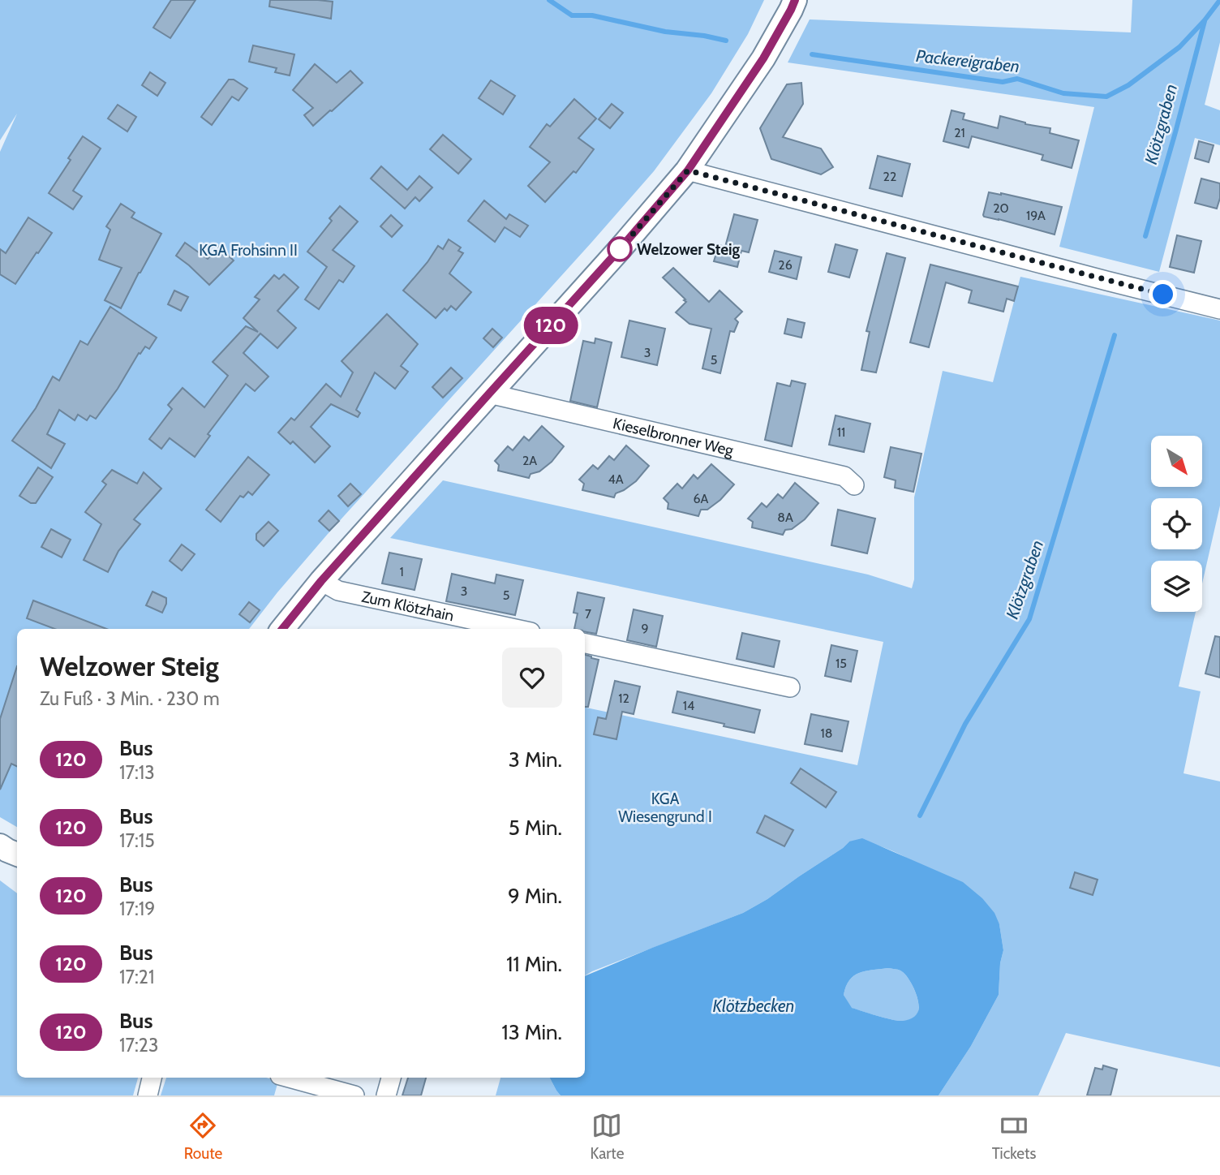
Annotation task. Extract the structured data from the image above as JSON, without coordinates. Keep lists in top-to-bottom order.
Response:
{
  "streets": {
    "street": ["Kieselbronner Weg", "Zum Klötzhain"]
  },
  "water": ["Packereigraben", "Klötzgraben", "Klötzbecken"],
  "parks": ["KGA Frohsinn II", "KGA Wiesengrund I"],
  "places": ["Welzower Steig"],
  "lines": ["bus line 120"],
  "house_numbers": [
    "21",
    "22",
    "20",
    "19A",
    "26",
    "3",
    "5",
    "11",
    "2A",
    "4A",
    "6A",
    "8A",
    "1",
    "3",
    "5",
    "7",
    "9",
    "15",
    "12",
    "14",
    "18"
  ],
  "north": "bottom right",
  "page": {
    "on_map": "120",
    "heading": ["Welzower Steig", "Zu Fuß · 3 Min. · 230 m"],
    "list": [
      {
        "mark": "120",
        "name": "Bus",
        "note": "17:13",
        "value": "3 Min."
      },
      {
        "mark": "120",
        "name": "Bus",
        "note": "17:15",
        "value": "5 Min."
      },
      {
        "mark": "120",
        "name": "Bus",
        "note": "17:19",
        "value": "9 Min."
      },
      {
        "mark": "120",
        "name": "Bus",
        "note": "17:21",
        "value": "11 Min."
      },
      {
        "mark": "120",
        "name": "Bus",
        "note": "17:23",
        "value": "13 Min."
      }
    ],
    "tabs": ["Route", "Karte", "Tickets"]
  }
}
